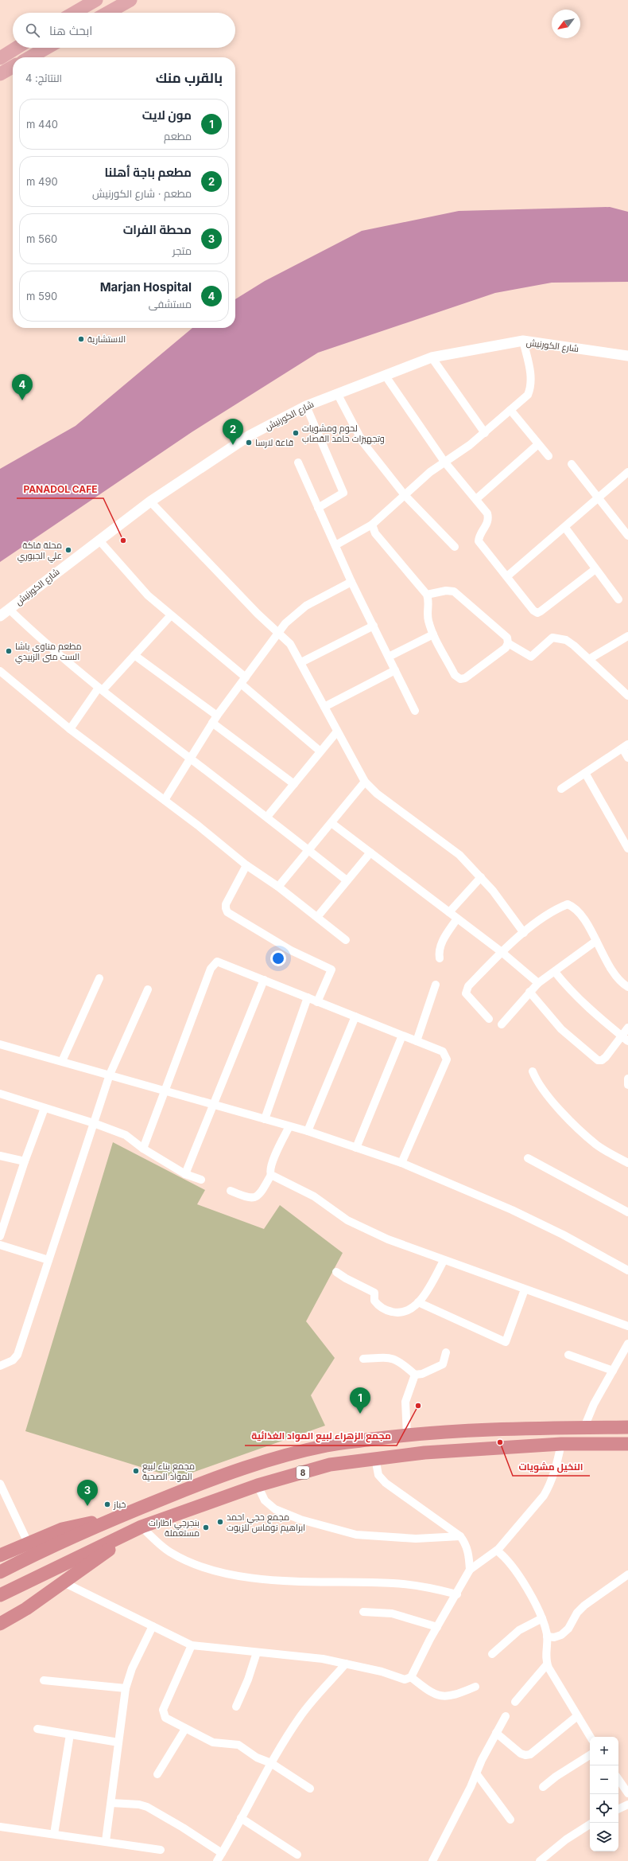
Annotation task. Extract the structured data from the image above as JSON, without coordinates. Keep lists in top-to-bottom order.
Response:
{
  "streets": {
    "highway": ["8"],
    "street": ["شارع الكورنيش"]
  },
  "places": [
    "الاستشارية",
    "لحوم ومشويات وتجهيزات حامد القصاب",
    "قاعة لارسا",
    "PANADOL CAFE",
    "محلة فاكة علي الجبوري",
    "مطعم مناوي باشا الست منى الزبيدي",
    "مجمع الزهراء لبيع المواد الغذائية",
    "النخيل مشويات",
    "مجمع بناء لبيع المواد الصحية",
    "خباز",
    "مجمع حجي احمد ابراهيم نوماس للزيوت",
    "بنجرجي اطارات مستعملة"
  ],
  "north": "bottom left",
  "page": {
    "search": "ابحث هنا",
    "heading": ["بالقرب منك", "النتائج: 4"],
    "list": [
      {
        "mark": "1",
        "name": "مون لايت",
        "note": "مطعم",
        "value": "440 m"
      },
      {
        "mark": "2",
        "name": "مطعم باجة أهلنا",
        "note": "مطعم · شارع الكورنيش",
        "value": "490 m"
      },
      {
        "mark": "3",
        "name": "محطة الفرات",
        "note": "متجر",
        "value": "560 m"
      },
      {
        "mark": "4",
        "name": "Marjan Hospital",
        "note": "مستشفى",
        "value": "590 m"
      }
    ],
    "pins": [
      "4",
      "2",
      "1",
      "3"
    ],
    "map_buttons": ["+", "−"]
  }
}
